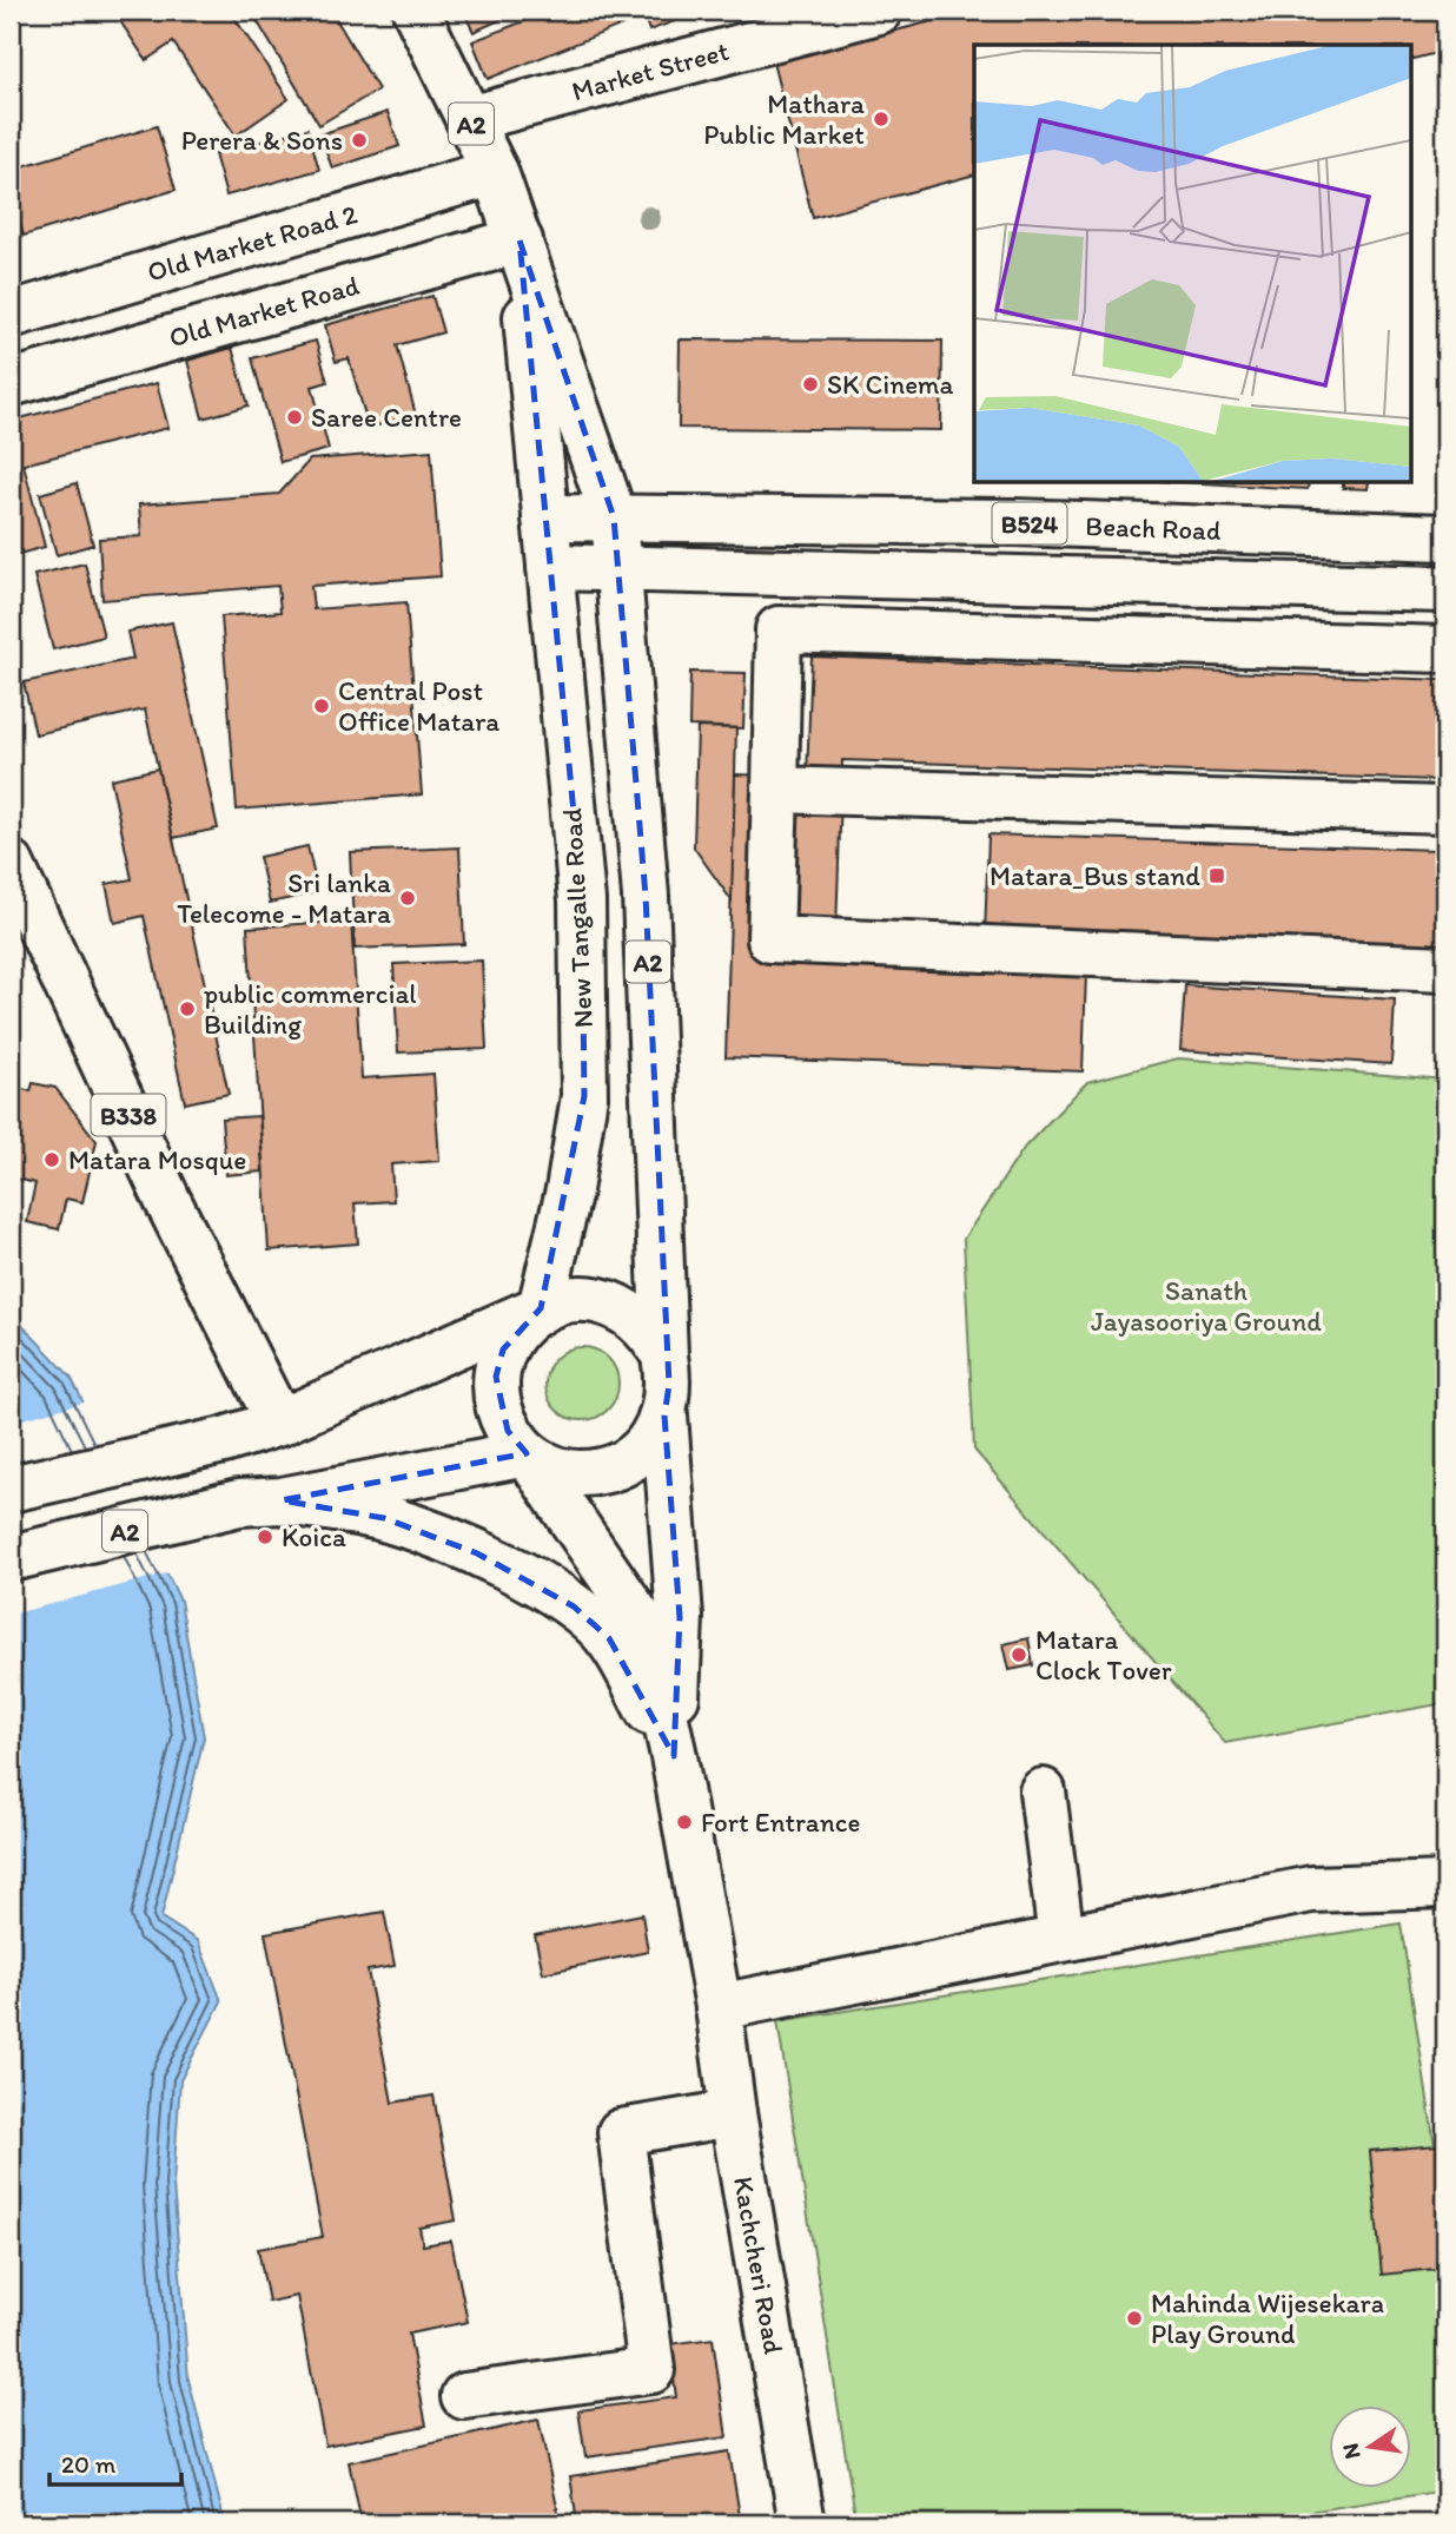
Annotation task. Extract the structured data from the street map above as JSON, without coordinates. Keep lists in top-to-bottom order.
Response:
{
  "streets": {
    "main road": [
      "Market Street",
      "A2",
      "Old Market Road 2",
      "Old Market Road",
      "B524",
      "Beach Road",
      "New Tangalle Road",
      "B338",
      "Kachcheri Road"
    ]
  },
  "crossings": [
    ["Market Street", "New Tangalle Road"],
    ["A2", "New Tangalle Road"],
    ["Old Market Road 2", "New Tangalle Road"],
    ["Old Market Road", "New Tangalle Road"],
    ["Beach Road", "New Tangalle Road"]
  ],
  "parks": ["Sanath Jayasooriya Ground"],
  "places": {
    "other": [
      "Mathara Public Market",
      "Perera & Sons",
      "SK Cinema",
      "Saree Centre",
      "Central Post Office Matara",
      "Sri lanka Telecome - Matara",
      "public commercial Building",
      "Matara Mosque",
      "Koica",
      "Matara Clock Tover",
      "Fort Entrance",
      "Mahinda Wijesekara Play Ground"
    ],
    "transit": ["Matara_Bus stand"]
  },
  "scale_bar": "20 m",
  "north": "left"
}
